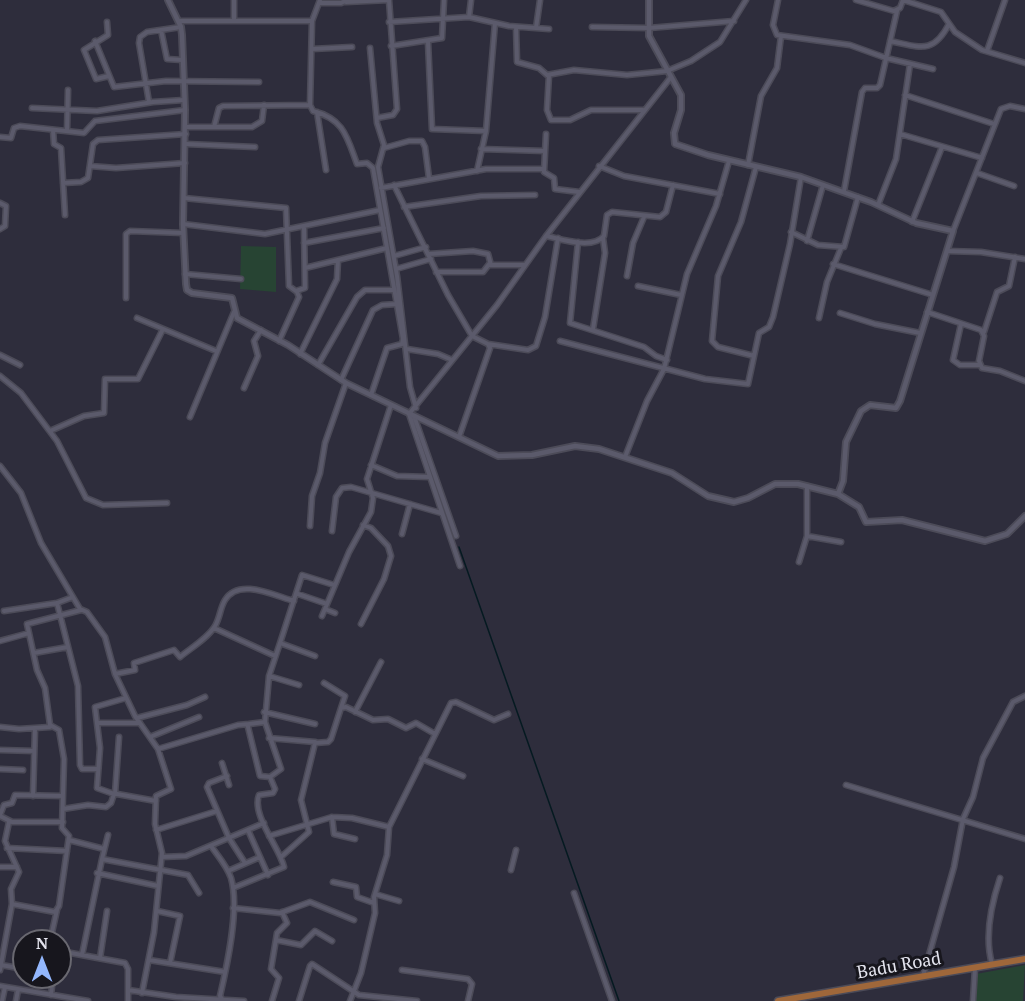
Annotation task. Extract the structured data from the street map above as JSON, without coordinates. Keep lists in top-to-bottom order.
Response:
{
  "streets": {
    "main road": ["Badu Road"]
  },
  "north": "top"
}
